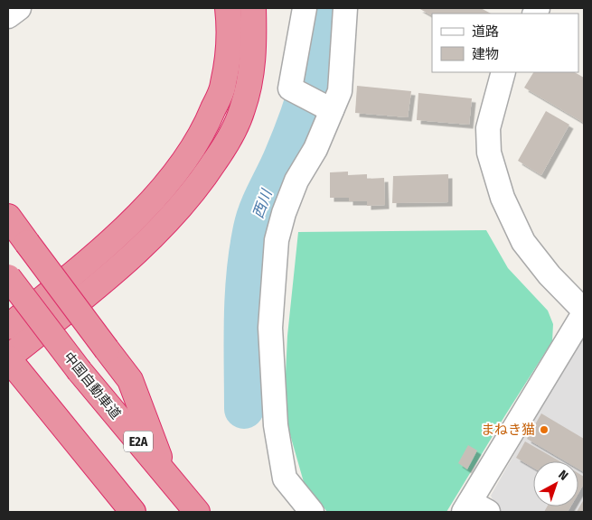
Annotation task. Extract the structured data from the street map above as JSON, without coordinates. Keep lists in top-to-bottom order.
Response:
{
  "streets": {
    "highway": ["中国自動車道", "E2A"]
  },
  "water": ["西川"],
  "places": ["まねき猫"],
  "legend": ["道路", "建物"],
  "north": "top right"
}
